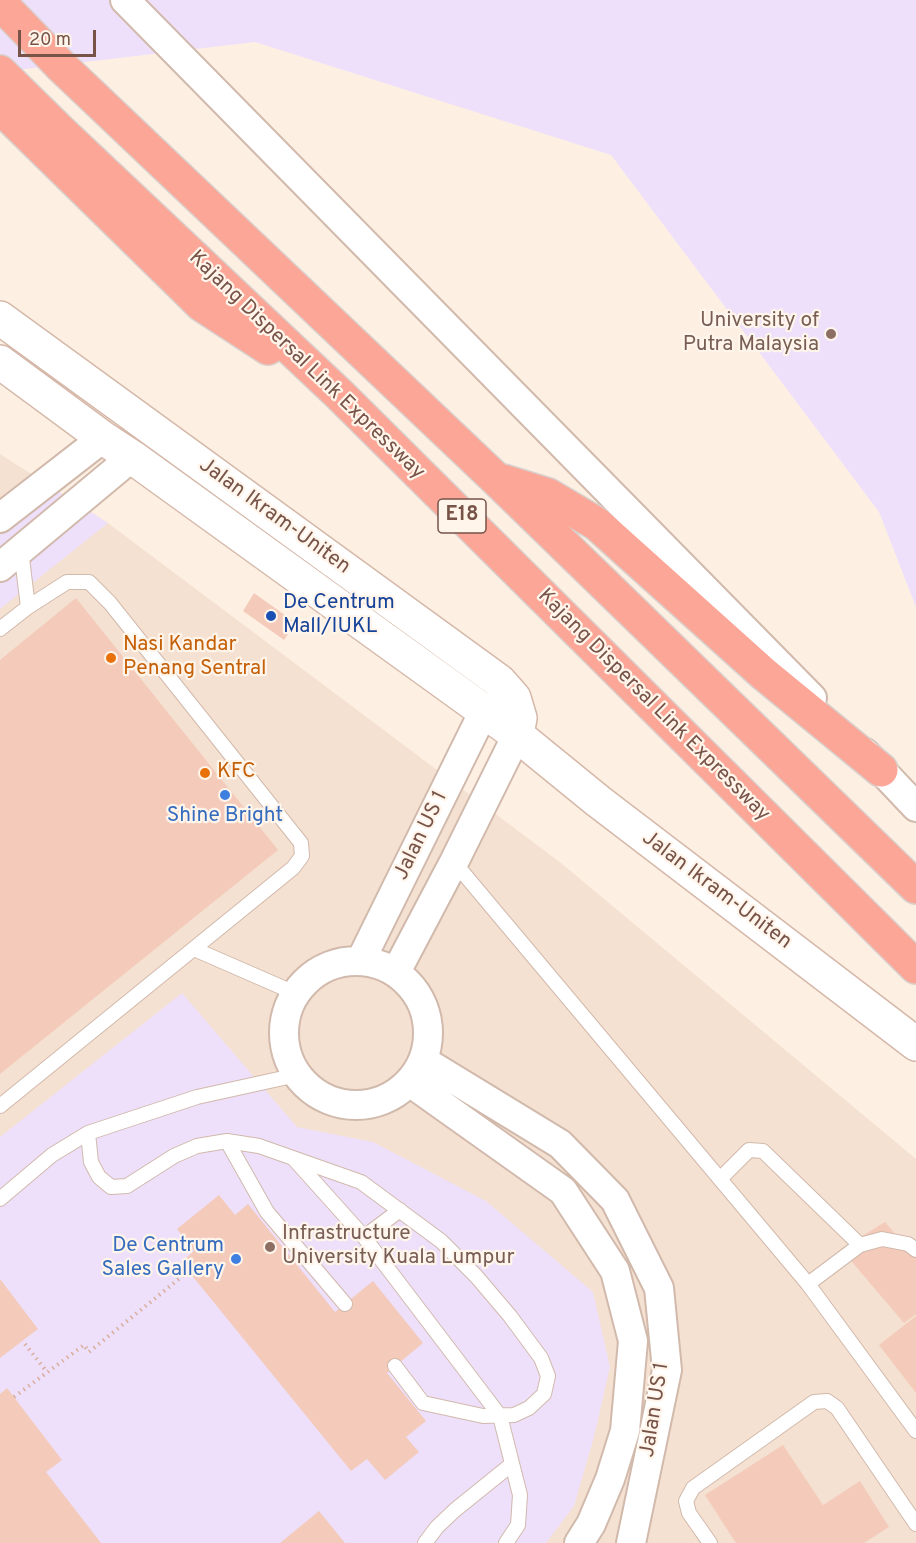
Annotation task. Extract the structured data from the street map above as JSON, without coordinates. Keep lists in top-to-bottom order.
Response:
{
  "streets": {
    "highway": ["Kajang Dispersal Link Expressway", "E18"],
    "main road": ["Jalan Ikram-Uniten"],
    "street": ["Jalan US 1"]
  },
  "crossings": [
    ["Jalan Ikram-Uniten", "Jalan US 1"]
  ],
  "places": [
    "University of Putra Malaysia",
    "De Centrum Mall/IUKL",
    "Nasi Kandar Penang Sentral",
    "KFC",
    "Shine Bright",
    "Infrastructure University Kuala Lumpur",
    "De Centrum Sales Gallery"
  ],
  "scale_bar": "20 m"
}
